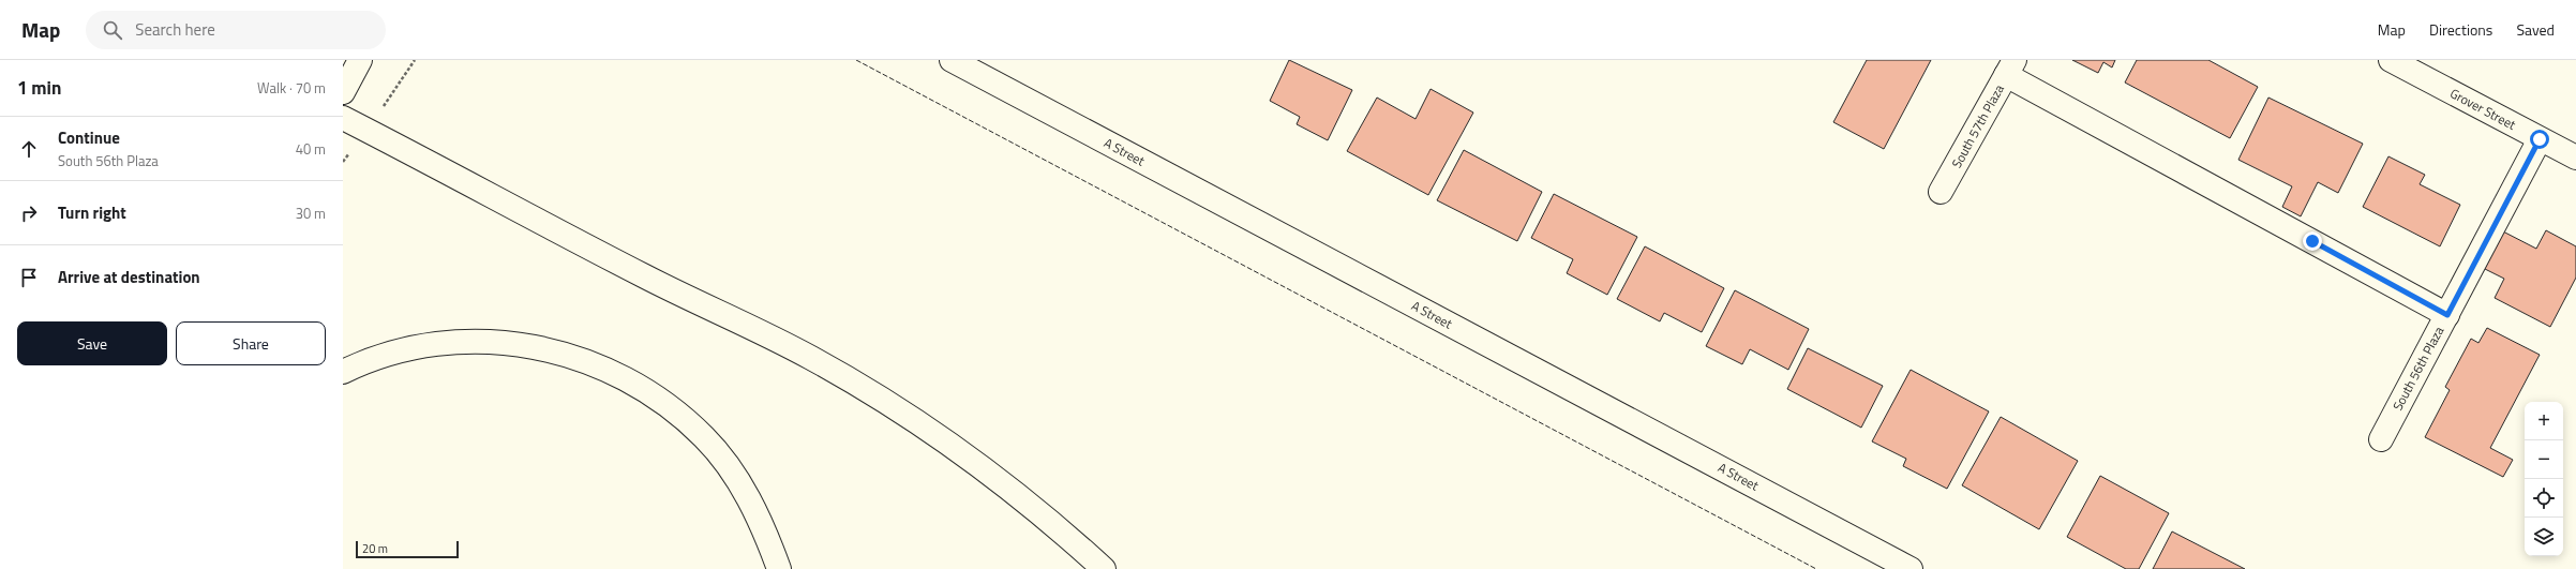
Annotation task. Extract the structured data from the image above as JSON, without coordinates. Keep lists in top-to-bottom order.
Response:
{
  "streets": {
    "main road": [
      "Grover Street",
      "South 57th Plaza",
      "A Street",
      "South 56th Plaza"
    ]
  },
  "crossings": [
    ["Grover Street", "South 56th Plaza"]
  ],
  "scale_bar": "20 m",
  "page": {
    "header": "Map",
    "search": "Search here",
    "nav": ["Map", "Directions", "Saved"],
    "heading": ["1 min", "Walk · 70 m"],
    "list": [
      ["Continue", "South 56th Plaza", "40 m"],
      ["Turn right", "30 m"],
      "Arrive at destination"
    ],
    "buttons": ["Save", "Share"],
    "map_buttons": ["+", "−"],
    "scale": "20 m"
  }
}
